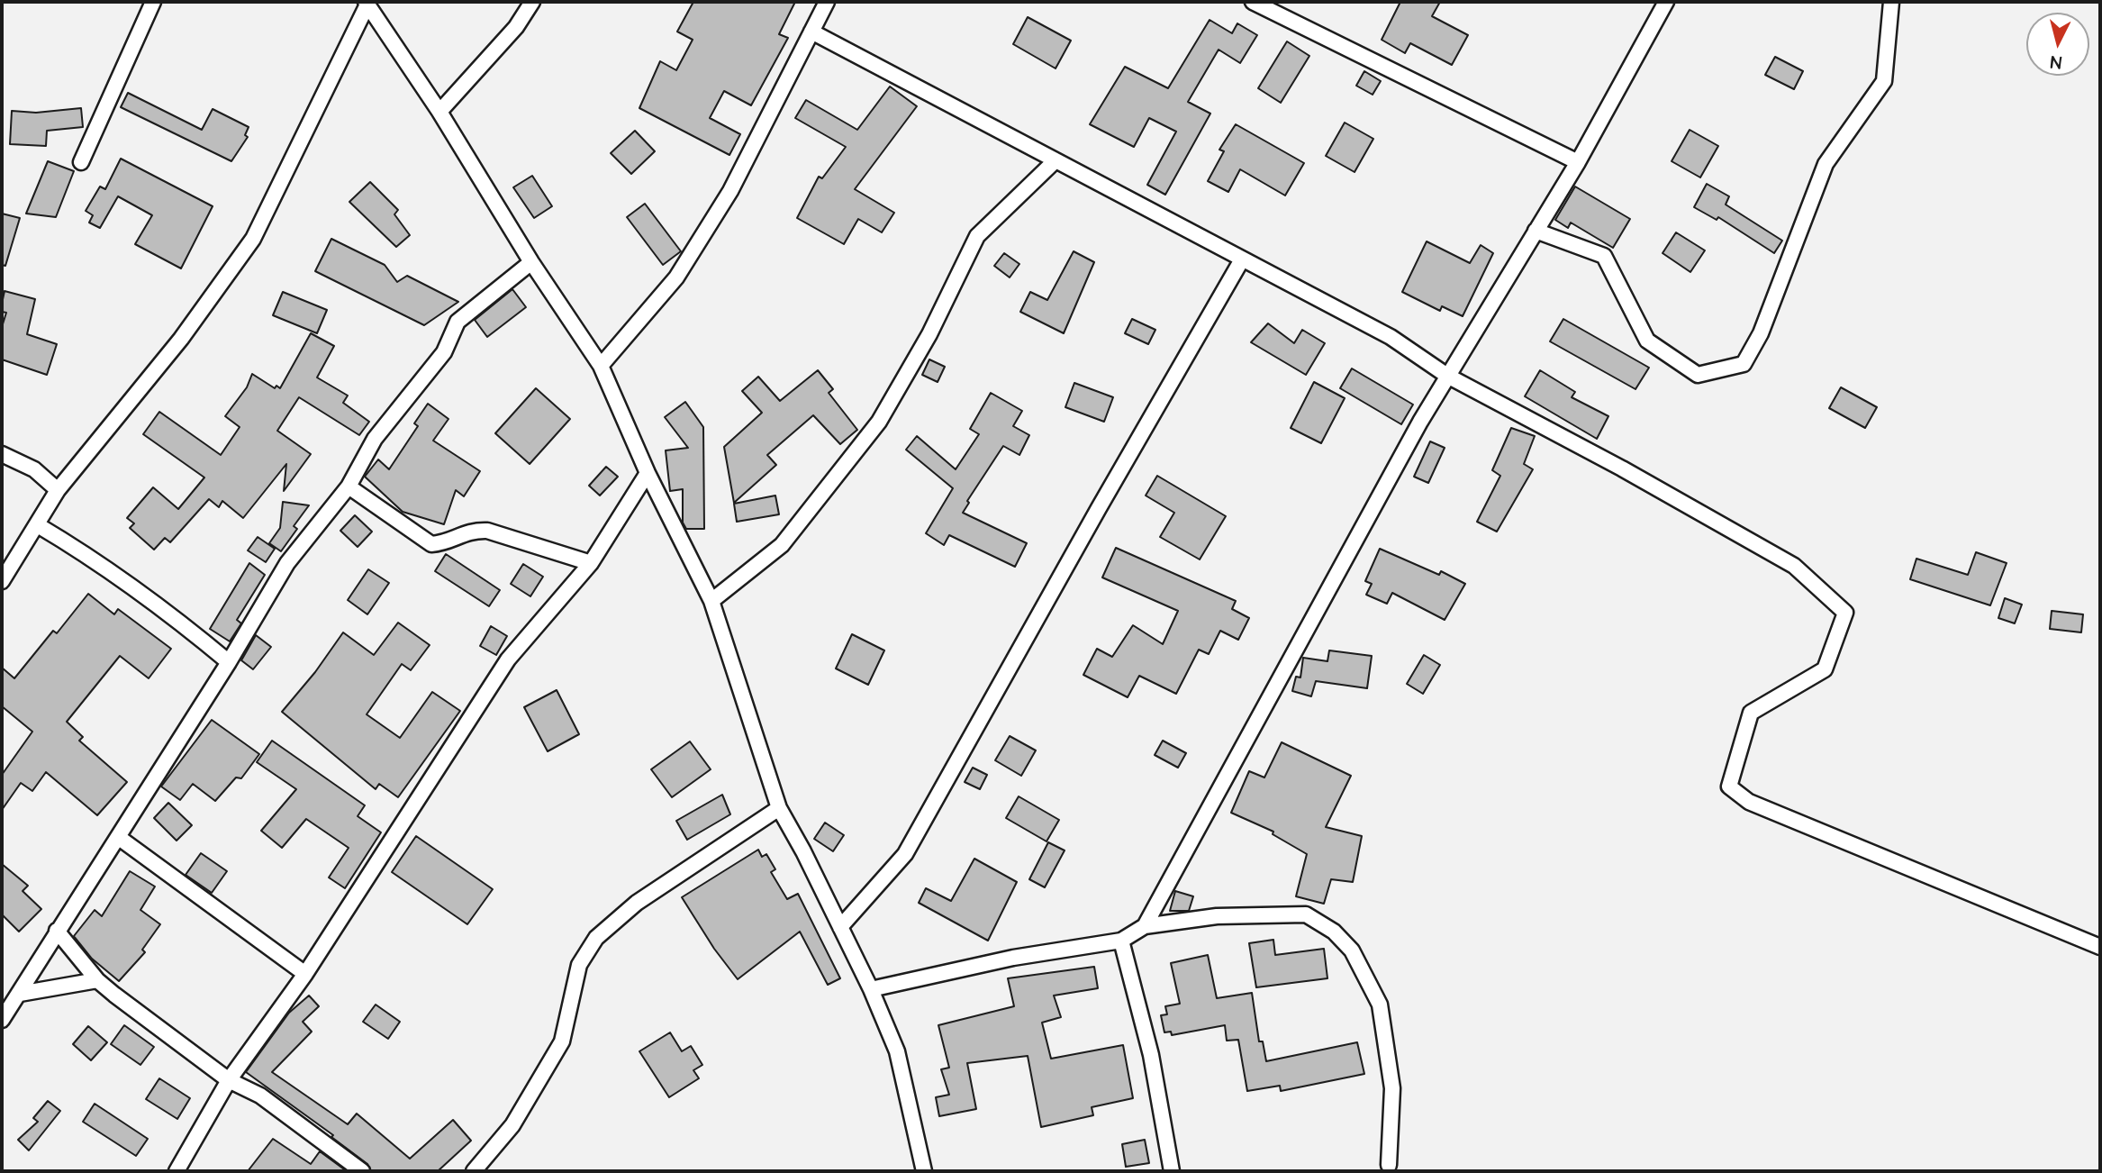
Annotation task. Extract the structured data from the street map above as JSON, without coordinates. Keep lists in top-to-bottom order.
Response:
{
  "north": "bottom"
}
